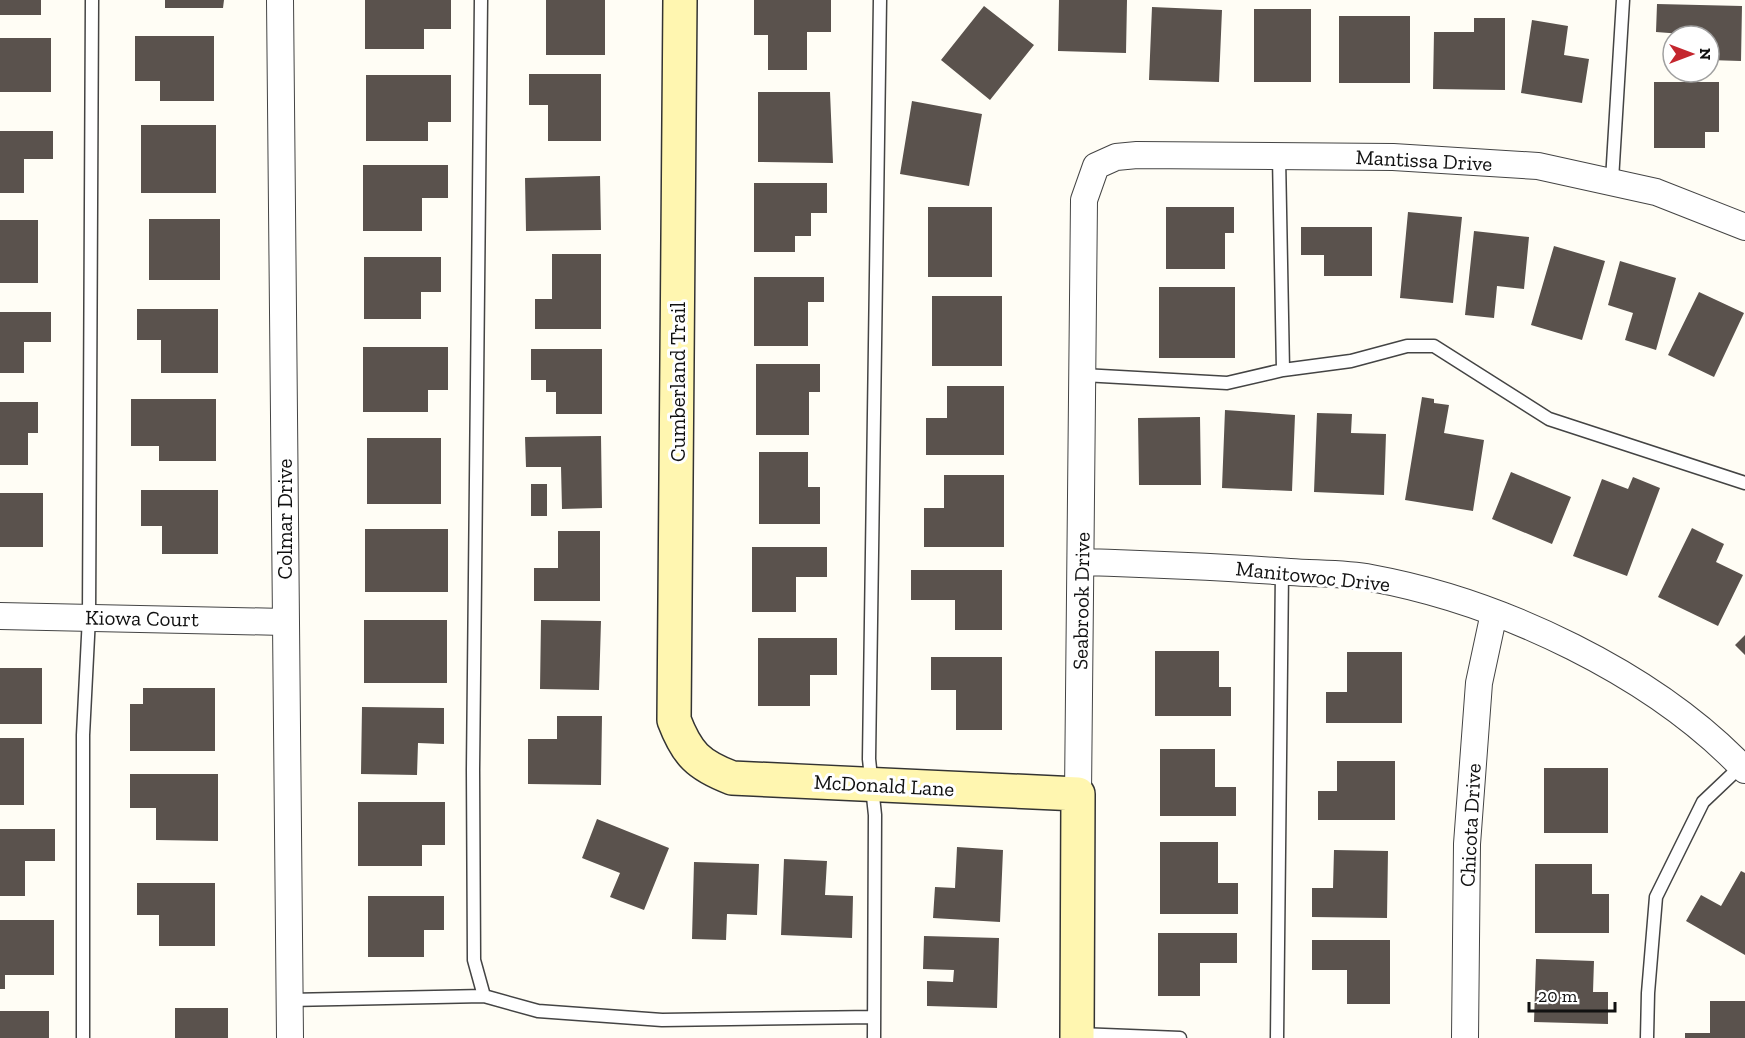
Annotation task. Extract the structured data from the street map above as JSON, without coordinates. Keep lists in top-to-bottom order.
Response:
{
  "streets": {
    "street": [
      "Mantissa Drive",
      "Cumberland Trail",
      "Colmar Drive",
      "Manitowoc Drive",
      "Seabrook Drive",
      "Kiowa Court",
      "McDonald Lane",
      "Chicota Drive"
    ]
  },
  "crossings": [
    ["Mantissa Drive", "Seabrook Drive"],
    ["Cumberland Trail", "McDonald Lane"],
    ["Colmar Drive", "Kiowa Court"],
    ["Manitowoc Drive", "Seabrook Drive"],
    ["Manitowoc Drive", "Chicota Drive"],
    ["Seabrook Drive", "McDonald Lane"]
  ],
  "scale_bar": "20 m",
  "north": "right"
}
